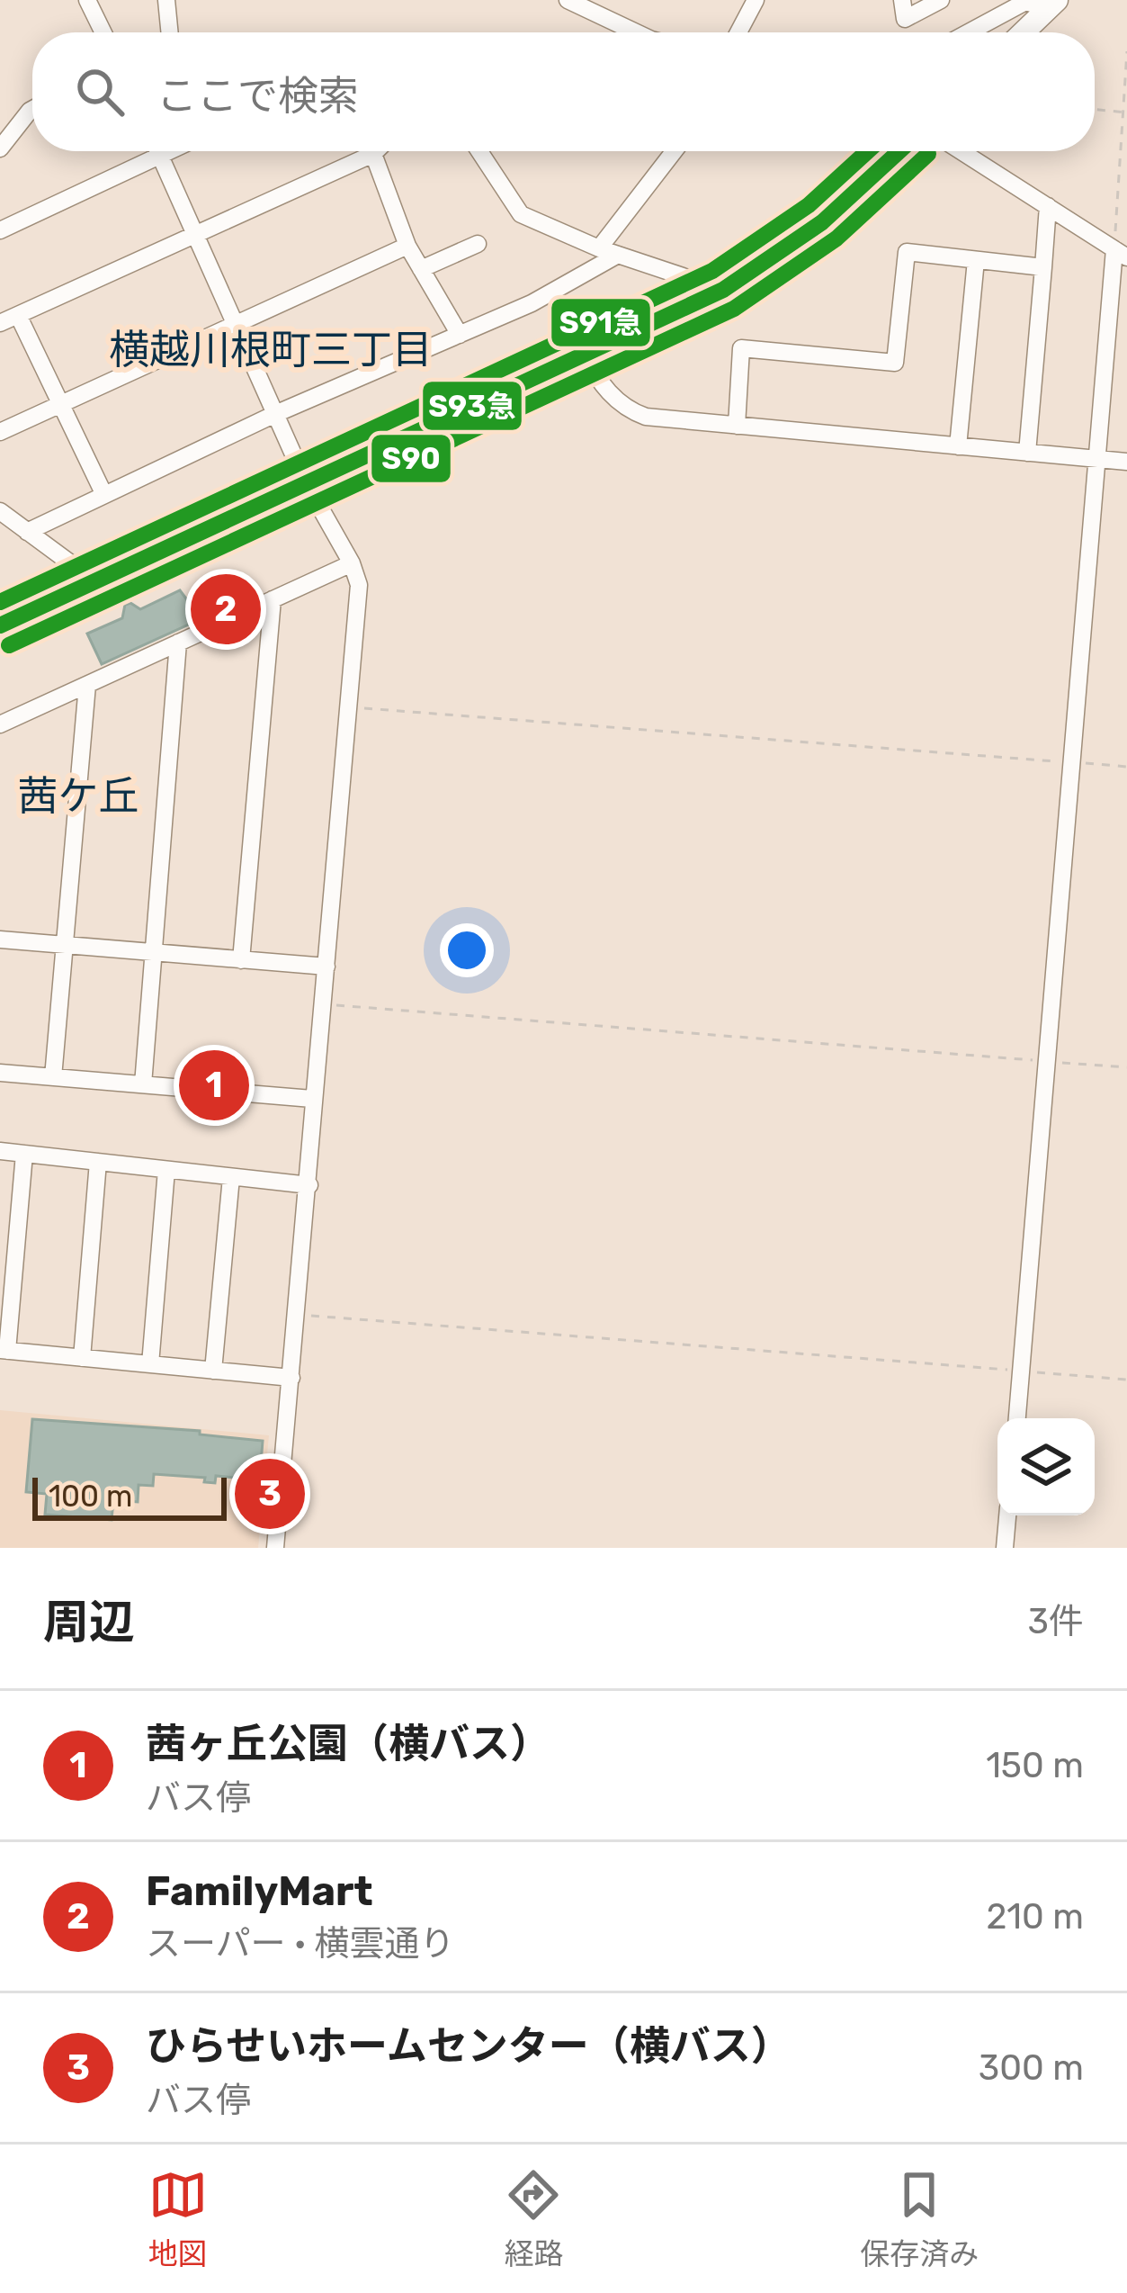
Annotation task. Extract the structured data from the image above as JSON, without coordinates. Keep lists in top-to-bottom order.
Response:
{
  "districts": ["横越川根町三丁目", "茜ケ丘"],
  "lines": ["transit line S93急", "transit line S91急", "transit line S90"],
  "scale_bar": "100 m",
  "page": {
    "search": "ここで検索",
    "pins": ["2", "1", "3"],
    "scale": "100 m",
    "heading": ["周辺", "3件"],
    "list": [
      {
        "mark": "1",
        "name": "茜ヶ丘公園（横バス）",
        "note": "バス停",
        "value": "150 m"
      },
      {
        "mark": "2",
        "name": "FamilyMart",
        "note": "スーパー · 横雲通り",
        "value": "210 m"
      },
      {
        "mark": "3",
        "name": "ひらせいホームセンター（横バス）",
        "note": "バス停",
        "value": "300 m"
      }
    ],
    "nav": ["地図", "経路", "保存済み"]
  }
}
